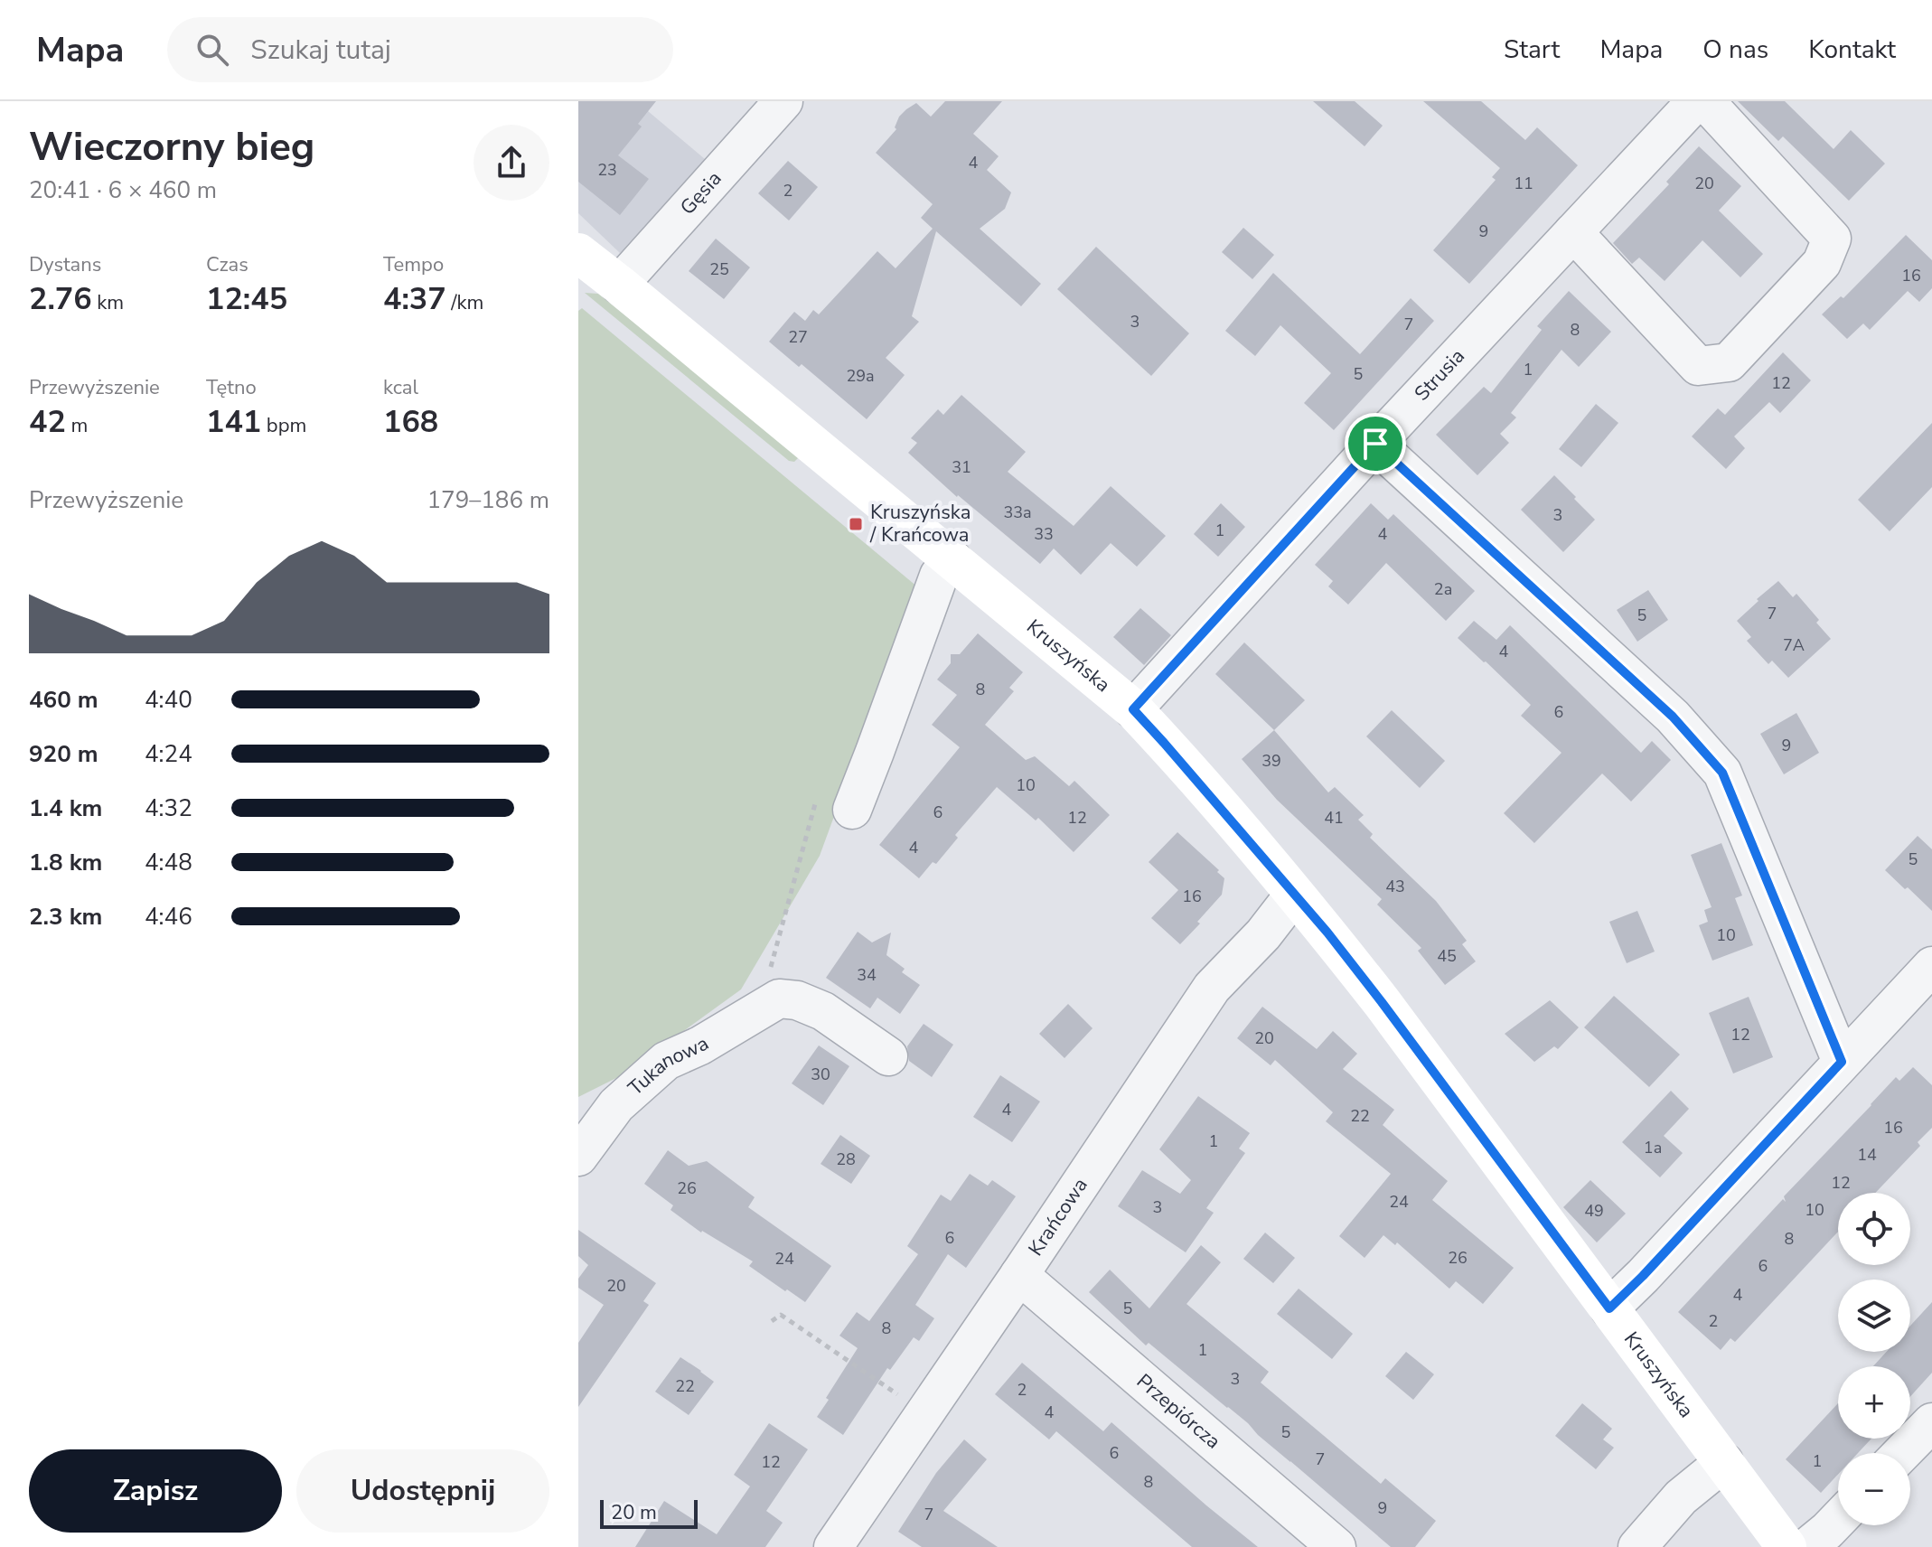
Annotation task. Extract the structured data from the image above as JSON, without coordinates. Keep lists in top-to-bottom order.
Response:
{
  "streets": {
    "street": [
      "Gęsia",
      "Strusia",
      "Kruszyńska",
      "Tukanowa",
      "Krańcowa",
      "Przepiórcza"
    ]
  },
  "crossings": [
    ["Gęsia", "Kruszyńska"],
    ["Strusia", "Kruszyńska"],
    ["Kruszyńska", "Krańcowa"],
    ["Krańcowa", "Przepiórcza"]
  ],
  "places": {
    "transit": ["Kruszyńska / Krańcowa"]
  },
  "house_numbers": [
    "4",
    "23",
    "11",
    "20",
    "2",
    "9",
    "25",
    "16",
    "3",
    "7",
    "8",
    "27",
    "1",
    "5",
    "29a",
    "12",
    "31",
    "33a",
    "3",
    "1",
    "33",
    "4",
    "2a",
    "7",
    "5",
    "7A",
    "4",
    "8",
    "6",
    "9",
    "39",
    "10",
    "6",
    "12",
    "41",
    "4",
    "5",
    "43",
    "16",
    "10",
    "45",
    "34",
    "12",
    "20",
    "30",
    "4",
    "22",
    "16",
    "1",
    "1a",
    "14",
    "28",
    "12",
    "26",
    "24",
    "3",
    "10",
    "49",
    "6",
    "8",
    "26",
    "24",
    "6",
    "20",
    "4",
    "5",
    "2",
    "8",
    "1",
    "3",
    "22",
    "2",
    "4",
    "5",
    "6",
    "7",
    "1",
    "12",
    "8",
    "9",
    "7"
  ],
  "scale_bar": "20 m",
  "page": {
    "header": "Mapa",
    "search": "Szukaj tutaj",
    "nav": [
      "Start",
      "Mapa",
      "O nas",
      "Kontakt"
    ],
    "heading": ["Wieczorny bieg", "20:41 · 6 × 460 m"],
    "stats": [
      ["Dystans", "2.76 km"],
      ["Czas", "12:45"],
      ["Tempo", "4:37 /km"],
      ["Przewyższenie", "42 m"],
      ["Tętno", "141 bpm"],
      ["kcal", "168"]
    ],
    "chart": ["Przewyższenie", "179–186 m"],
    "list": [
      {
        "name": "460 m",
        "note": "4:40"
      },
      {
        "name": "920 m",
        "note": "4:24"
      },
      {
        "name": "1.4 km",
        "note": "4:32"
      },
      {
        "name": "1.8 km",
        "note": "4:48"
      },
      {
        "name": "2.3 km",
        "note": "4:46"
      }
    ],
    "map_buttons": ["+", "−"],
    "buttons": ["Zapisz", "Udostępnij"],
    "scale": "20 m"
  }
}
